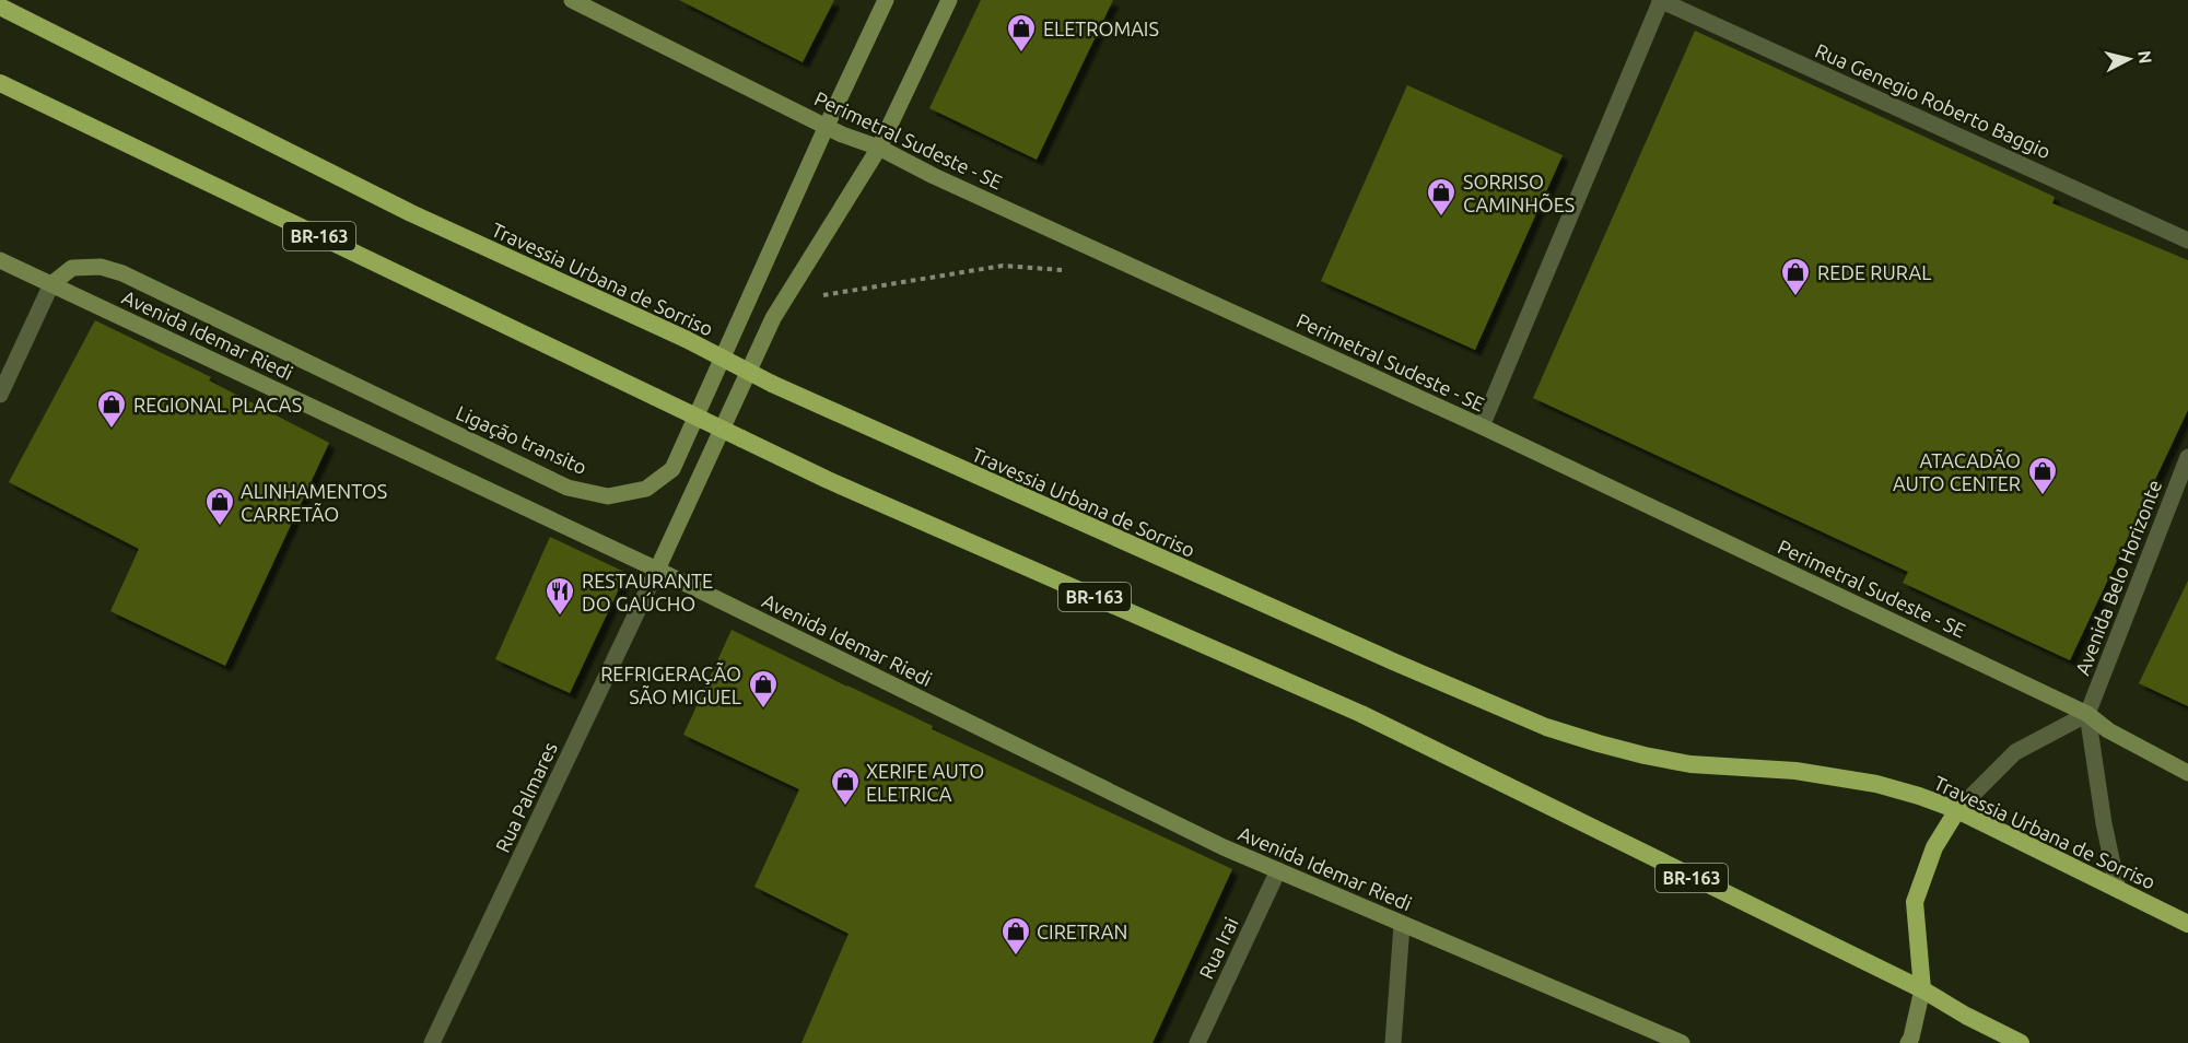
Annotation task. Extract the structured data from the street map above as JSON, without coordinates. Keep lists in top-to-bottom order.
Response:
{
  "streets": {
    "highway": ["BR-163", "Travessia Urbana de Sorriso"],
    "main road": ["Perimetral Sudeste - SE", "Avenida Idemar Riedi", "Ligação transito"],
    "street": [
      "Rua Genegio Roberto Baggio",
      "Avenida Belo Horizonte",
      "Rua Palmares",
      "Rua Irai"
    ]
  },
  "crossings": [
    ["Perimetral Sudeste - SE", "Ligação transito"],
    ["Perimetral Sudeste - SE", "Avenida Belo Horizonte"],
    ["Avenida Idemar Riedi", "Ligação transito"],
    ["Avenida Idemar Riedi", "Rua Palmares"],
    ["Avenida Idemar Riedi", "Rua Irai"]
  ],
  "places": {
    "shop": [
      "ELETROMAIS",
      "SORRISO CAMINHÕES",
      "REDE RURAL",
      "REGIONAL PLACAS",
      "ATACADÃO AUTO CENTER",
      "ALINHAMENTOS CARRETÃO",
      "REFRIGERAÇÃO SÃO MIGUEL",
      "XERIFE AUTO ELETRICA",
      "CIRETRAN"
    ],
    "restaurant": ["RESTAURANTE DO GAÚCHO"]
  },
  "north": "right"
}
